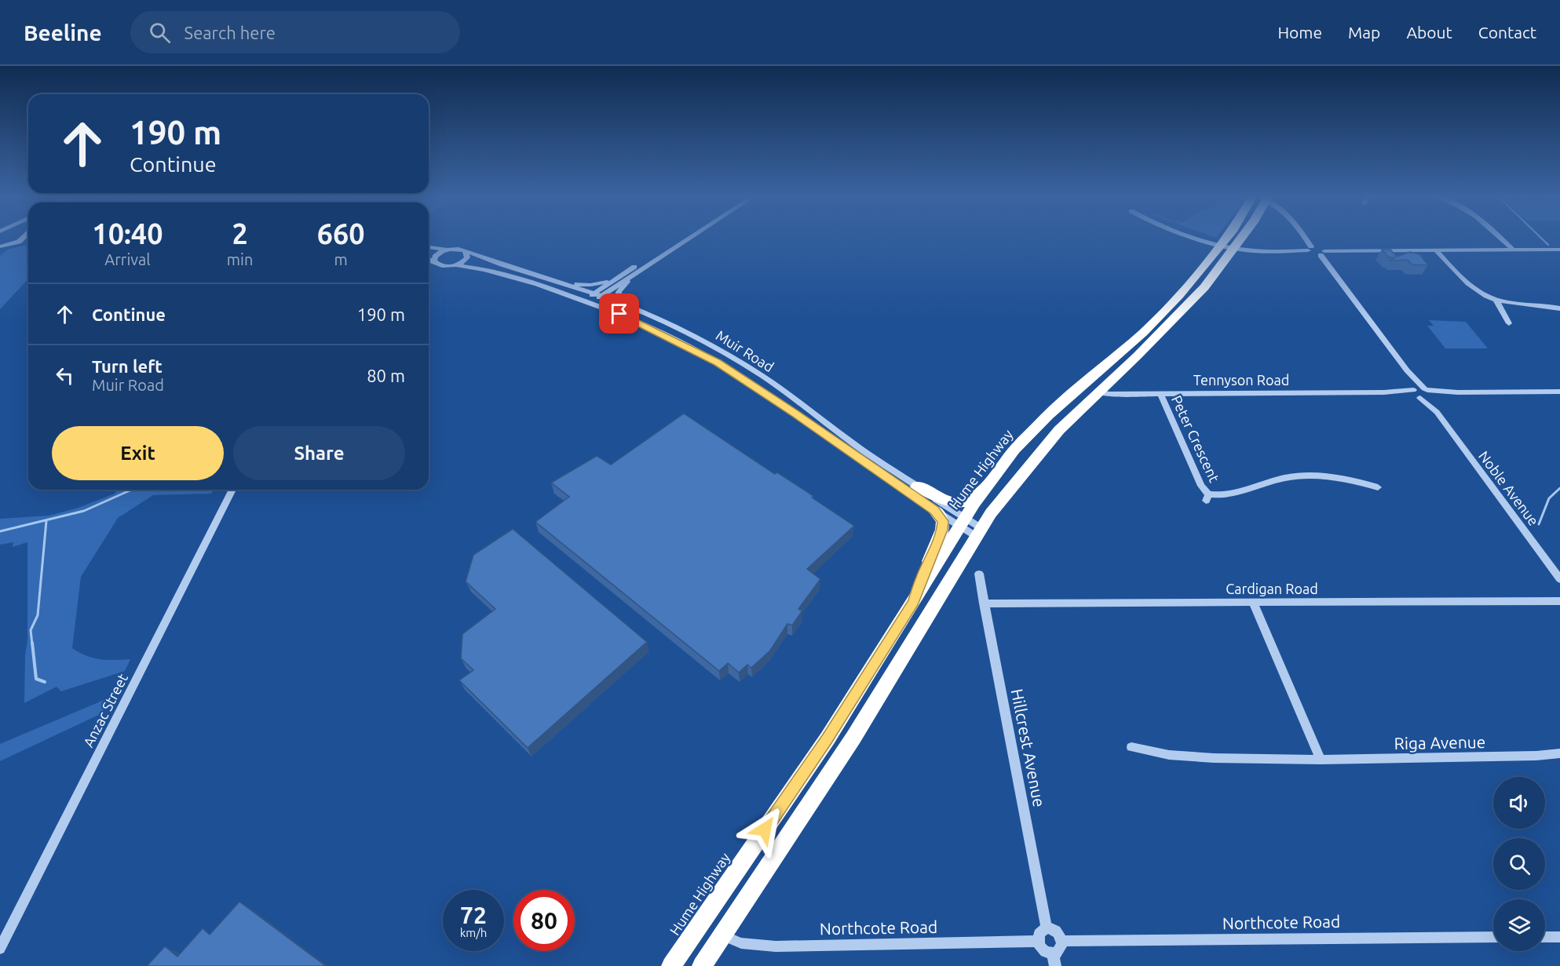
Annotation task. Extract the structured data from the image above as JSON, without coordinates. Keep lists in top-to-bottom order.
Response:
{
  "streets": {
    "highway": ["Hume Highway"],
    "street": [
      "Muir Road",
      "Tennyson Road",
      "Peter Crescent",
      "Noble Avenue",
      "Cardigan Road",
      "Anzac Street",
      "Riga Avenue",
      "Hillcrest Avenue",
      "Northcote Road"
    ]
  },
  "crossings": [
    ["Muir Road", "Hume Highway"],
    ["Tennyson Road", "Peter Crescent"],
    ["Tennyson Road", "Noble Avenue"],
    ["Cardigan Road", "Hillcrest Avenue"]
  ],
  "page": {
    "header": "Beeline",
    "search": "Search here",
    "nav": [
      "Home",
      "Map",
      "About",
      "Contact"
    ],
    "turn": ["190 m", "Continue"],
    "eta": [
      "10:40",
      "Arrival",
      "2",
      "min",
      "660",
      "m"
    ],
    "list": [
      {
        "name": "Continue",
        "value": "190 m"
      },
      {
        "name": "Turn left",
        "note": "Muir Road",
        "value": "80 m"
      }
    ],
    "buttons": ["Exit", "Share"],
    "speed": "72 km/h",
    "limit": "80"
  }
}
